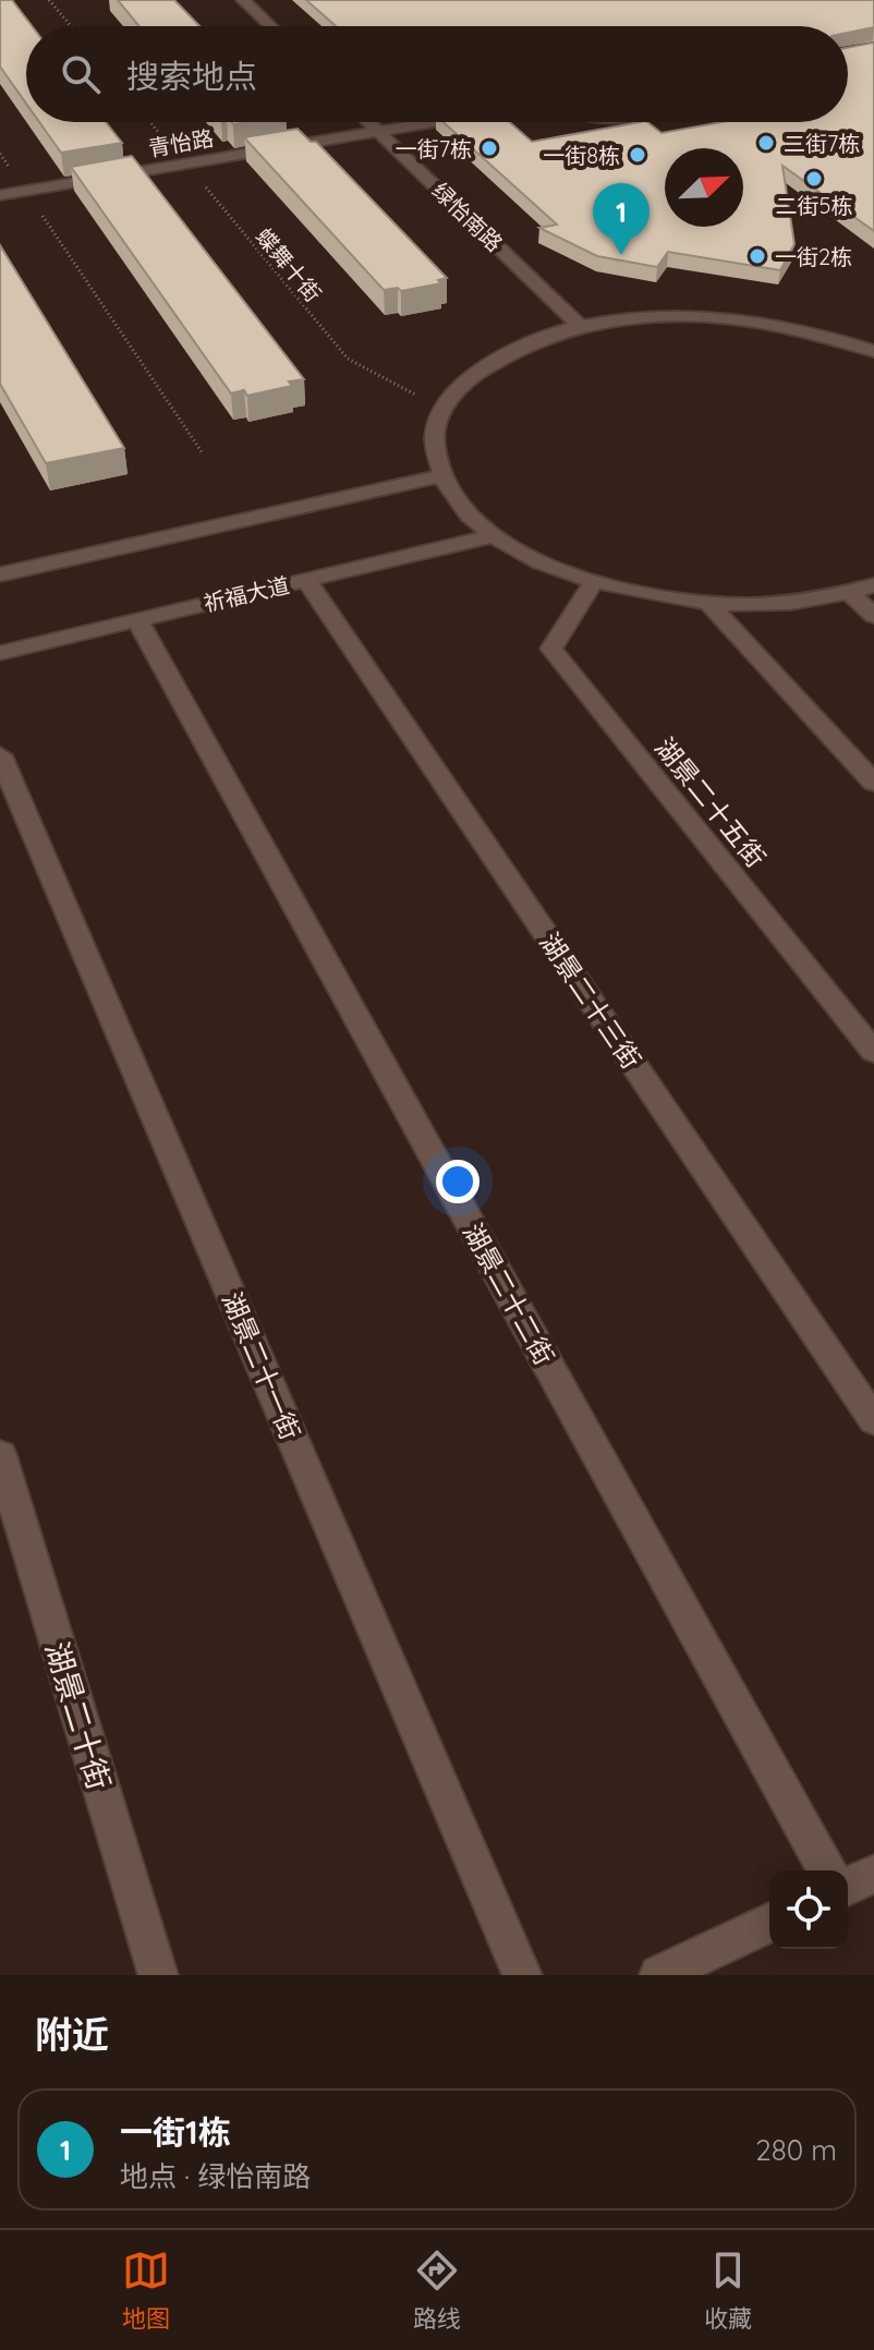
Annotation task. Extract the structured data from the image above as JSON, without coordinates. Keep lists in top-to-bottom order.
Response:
{
  "streets": {
    "street": [
      "青怡路",
      "绿怡南路",
      "祈福大道",
      "湖景二十五街",
      "湖景二十三街",
      "湖景二十二街",
      "湖景二十一街",
      "湖景二十街"
    ],
    "path": ["蝶舞十街"]
  },
  "crossings": [
    ["青怡路", "绿怡南路"],
    ["青怡路", "蝶舞十街"],
    ["祈福大道", "湖景二十三街"],
    ["祈福大道", "湖景二十二街"]
  ],
  "places": [
    "二街7栋",
    "一街7栋",
    "一街8栋",
    "二街5栋",
    "一街2栋"
  ],
  "north": "top right",
  "page": {
    "search": "搜索地点",
    "pins": "1",
    "heading": "附近",
    "list": [
      {
        "mark": "1",
        "name": "一街1栋",
        "note": "地点 · 绿怡南路",
        "value": "280 m"
      }
    ],
    "nav": ["地图", "路线", "收藏"]
  }
}
